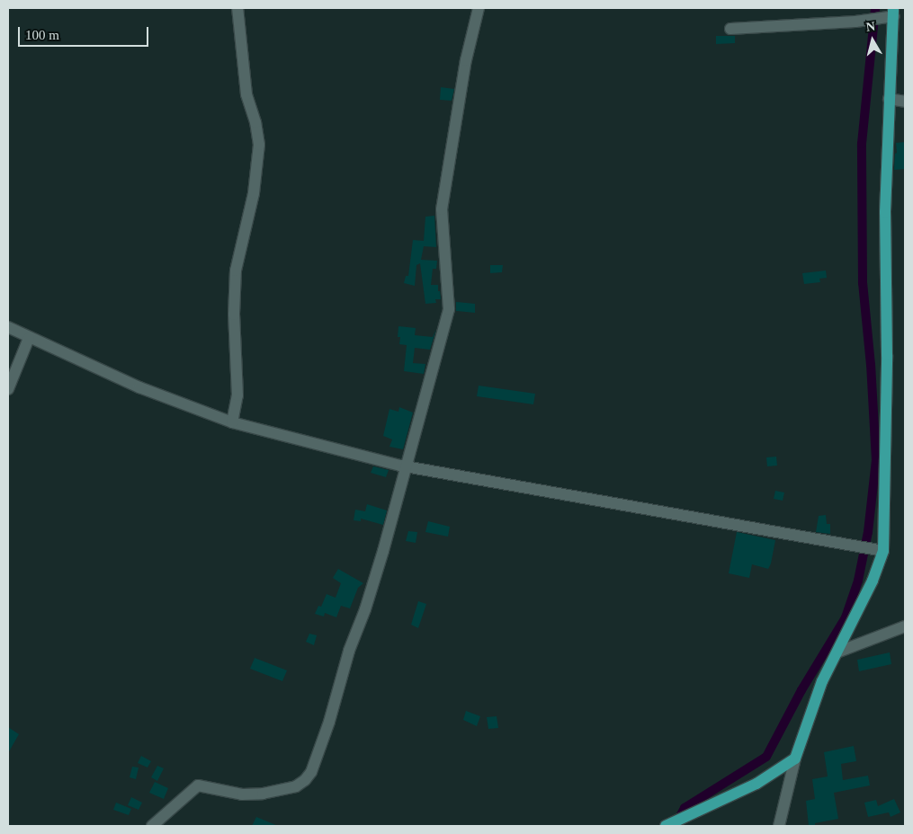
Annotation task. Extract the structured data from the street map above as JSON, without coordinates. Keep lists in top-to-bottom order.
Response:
{
  "scale_bar": "100 m",
  "north": "top"
}
